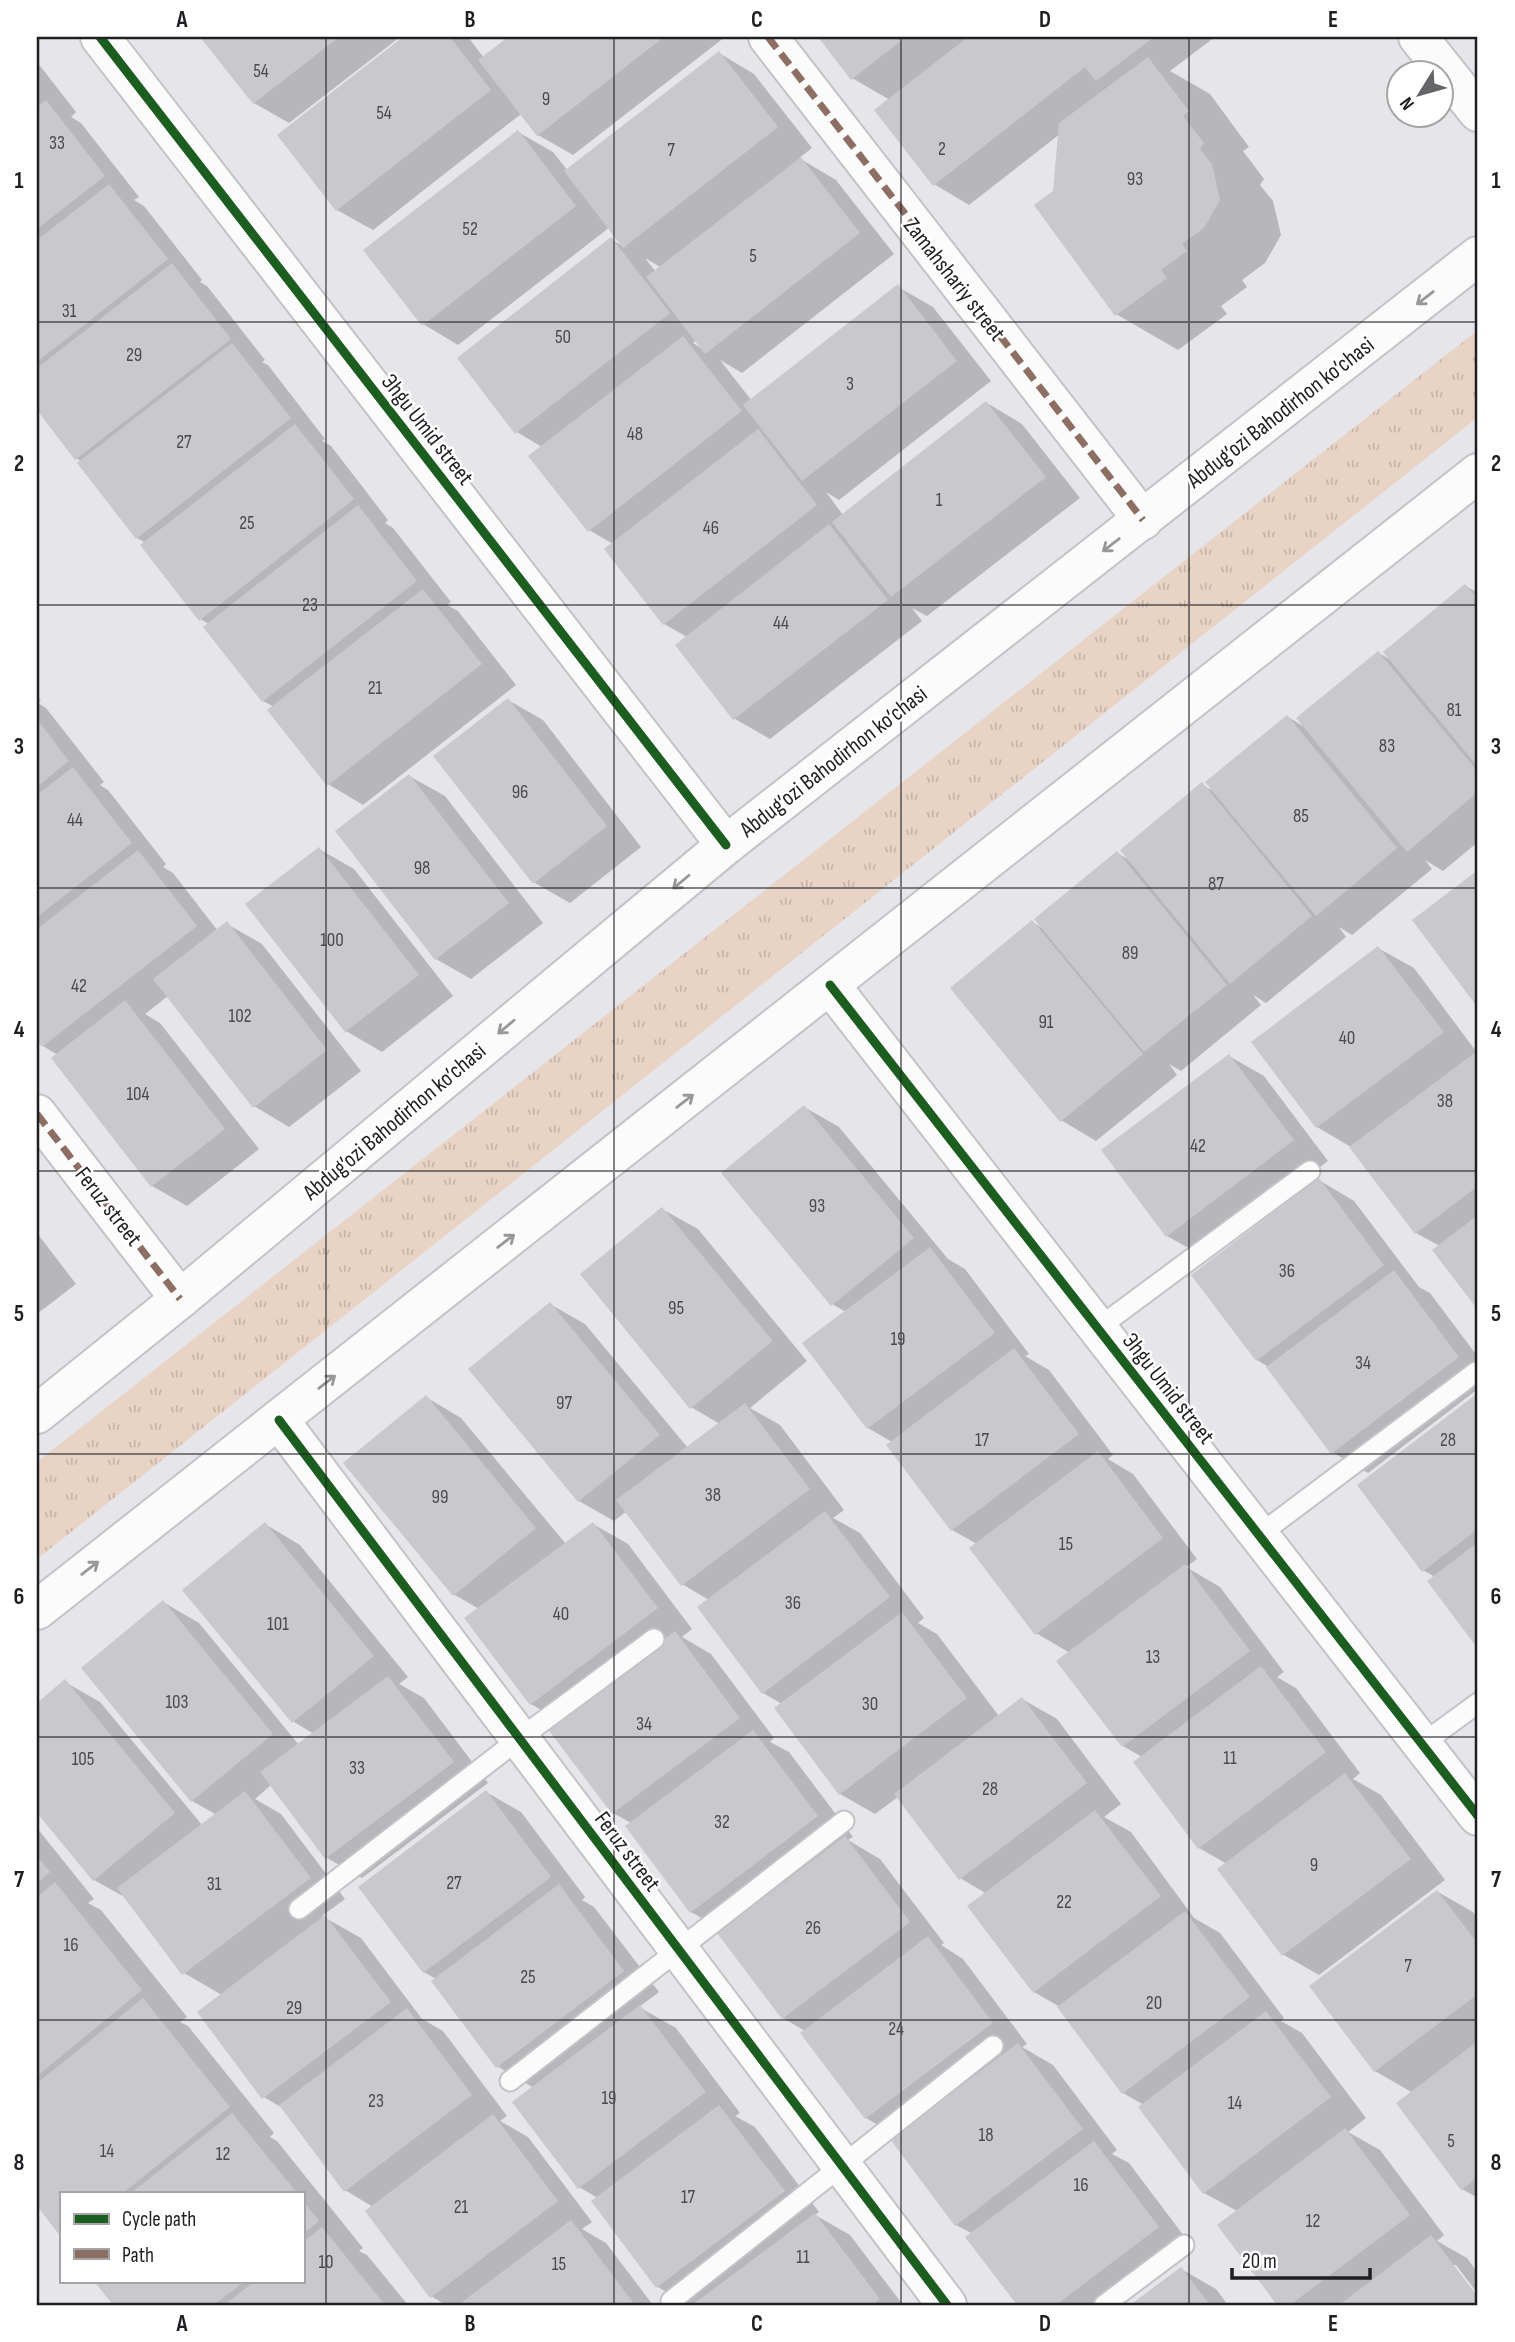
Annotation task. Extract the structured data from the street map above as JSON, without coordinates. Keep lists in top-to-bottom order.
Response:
{
  "streets": {
    "street": [
      "Zamahshariy street",
      "Abdug’ozi Bahodirhon ko’chasi",
      "Эhgu Umid street",
      "Feruz street"
    ]
  },
  "crossings": [
    ["Zamahshariy street", "Abdug’ozi Bahodirhon ko’chasi"],
    ["Abdug’ozi Bahodirhon ko’chasi", "Эhgu Umid street"],
    ["Abdug’ozi Bahodirhon ko’chasi", "Feruz street"]
  ],
  "house_numbers": [
    "54",
    "9",
    "54",
    "33",
    "2",
    "7",
    "93",
    "52",
    "5",
    "31",
    "50",
    "29",
    "3",
    "48",
    "27",
    "1",
    "25",
    "46",
    "23",
    "44",
    "21",
    "81",
    "83",
    "96",
    "85",
    "44",
    "98",
    "87",
    "100",
    "89",
    "42",
    "102",
    "91",
    "40",
    "104",
    "38",
    "42",
    "93",
    "36",
    "95",
    "19",
    "34",
    "97",
    "17",
    "28",
    "38",
    "99",
    "15",
    "36",
    "40",
    "101",
    "13",
    "103",
    "30",
    "34",
    "11",
    "105",
    "33",
    "28",
    "32",
    "9",
    "27",
    "31",
    "22",
    "26",
    "16",
    "7",
    "25",
    "20",
    "29",
    "24",
    "19",
    "23",
    "14",
    "18",
    "5",
    "14",
    "12",
    "16",
    "17",
    "21",
    "12",
    "11",
    "10",
    "15"
  ],
  "legend": ["Cycle path", "Path"],
  "scale_bar": "20 m",
  "north": "bottom left",
  "grid": {
    "columns": [
      "A",
      "B",
      "C",
      "D",
      "E"
    ],
    "rows": [
      "1",
      "2",
      "3",
      "4",
      "5",
      "6",
      "7",
      "8"
    ]
  }
}
